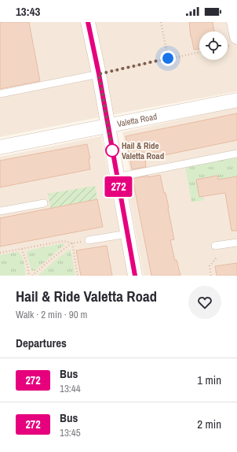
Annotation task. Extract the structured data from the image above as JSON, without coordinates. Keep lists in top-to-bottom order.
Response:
{
  "streets": {
    "street": ["Valetta Road"]
  },
  "places": ["Hail & Ride Valetta Road"],
  "lines": ["bus line 272"],
  "page": {
    "status": "13:43",
    "on_map": "272",
    "heading": [
      ["Hail & Ride Valetta Road", "Walk · 2 min · 90 m"],
      "Departures"
    ],
    "list": [
      {
        "mark": "272",
        "name": "Bus",
        "note": "13:44",
        "value": "1 min"
      },
      {
        "mark": "272",
        "name": "Bus",
        "note": "13:45",
        "value": "2 min"
      }
    ]
  }
}
